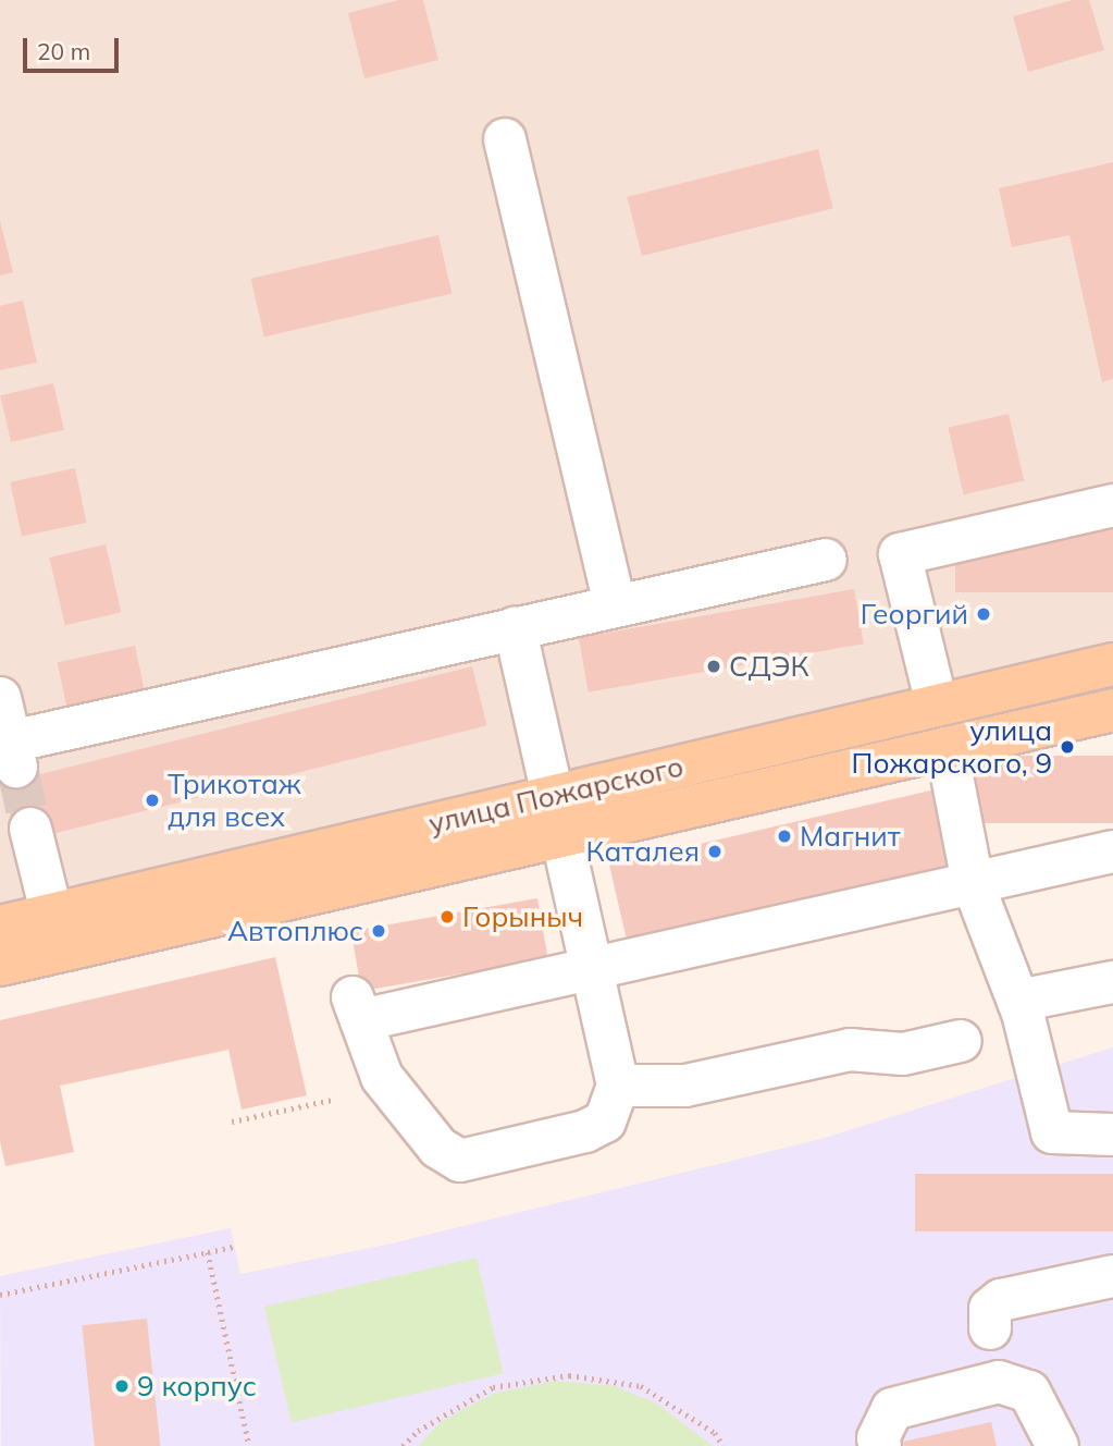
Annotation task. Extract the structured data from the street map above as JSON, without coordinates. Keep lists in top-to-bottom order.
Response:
{
  "streets": {
    "main road": ["улица Пожарского"]
  },
  "places": [
    "Георгий",
    "СДЭК",
    "улица Пожарского, 9",
    "Трикотаж для всех",
    "Магнит",
    "Каталея",
    "Горыныч",
    "Автоплюс",
    "9 корпус"
  ],
  "scale_bar": "20 m"
}
